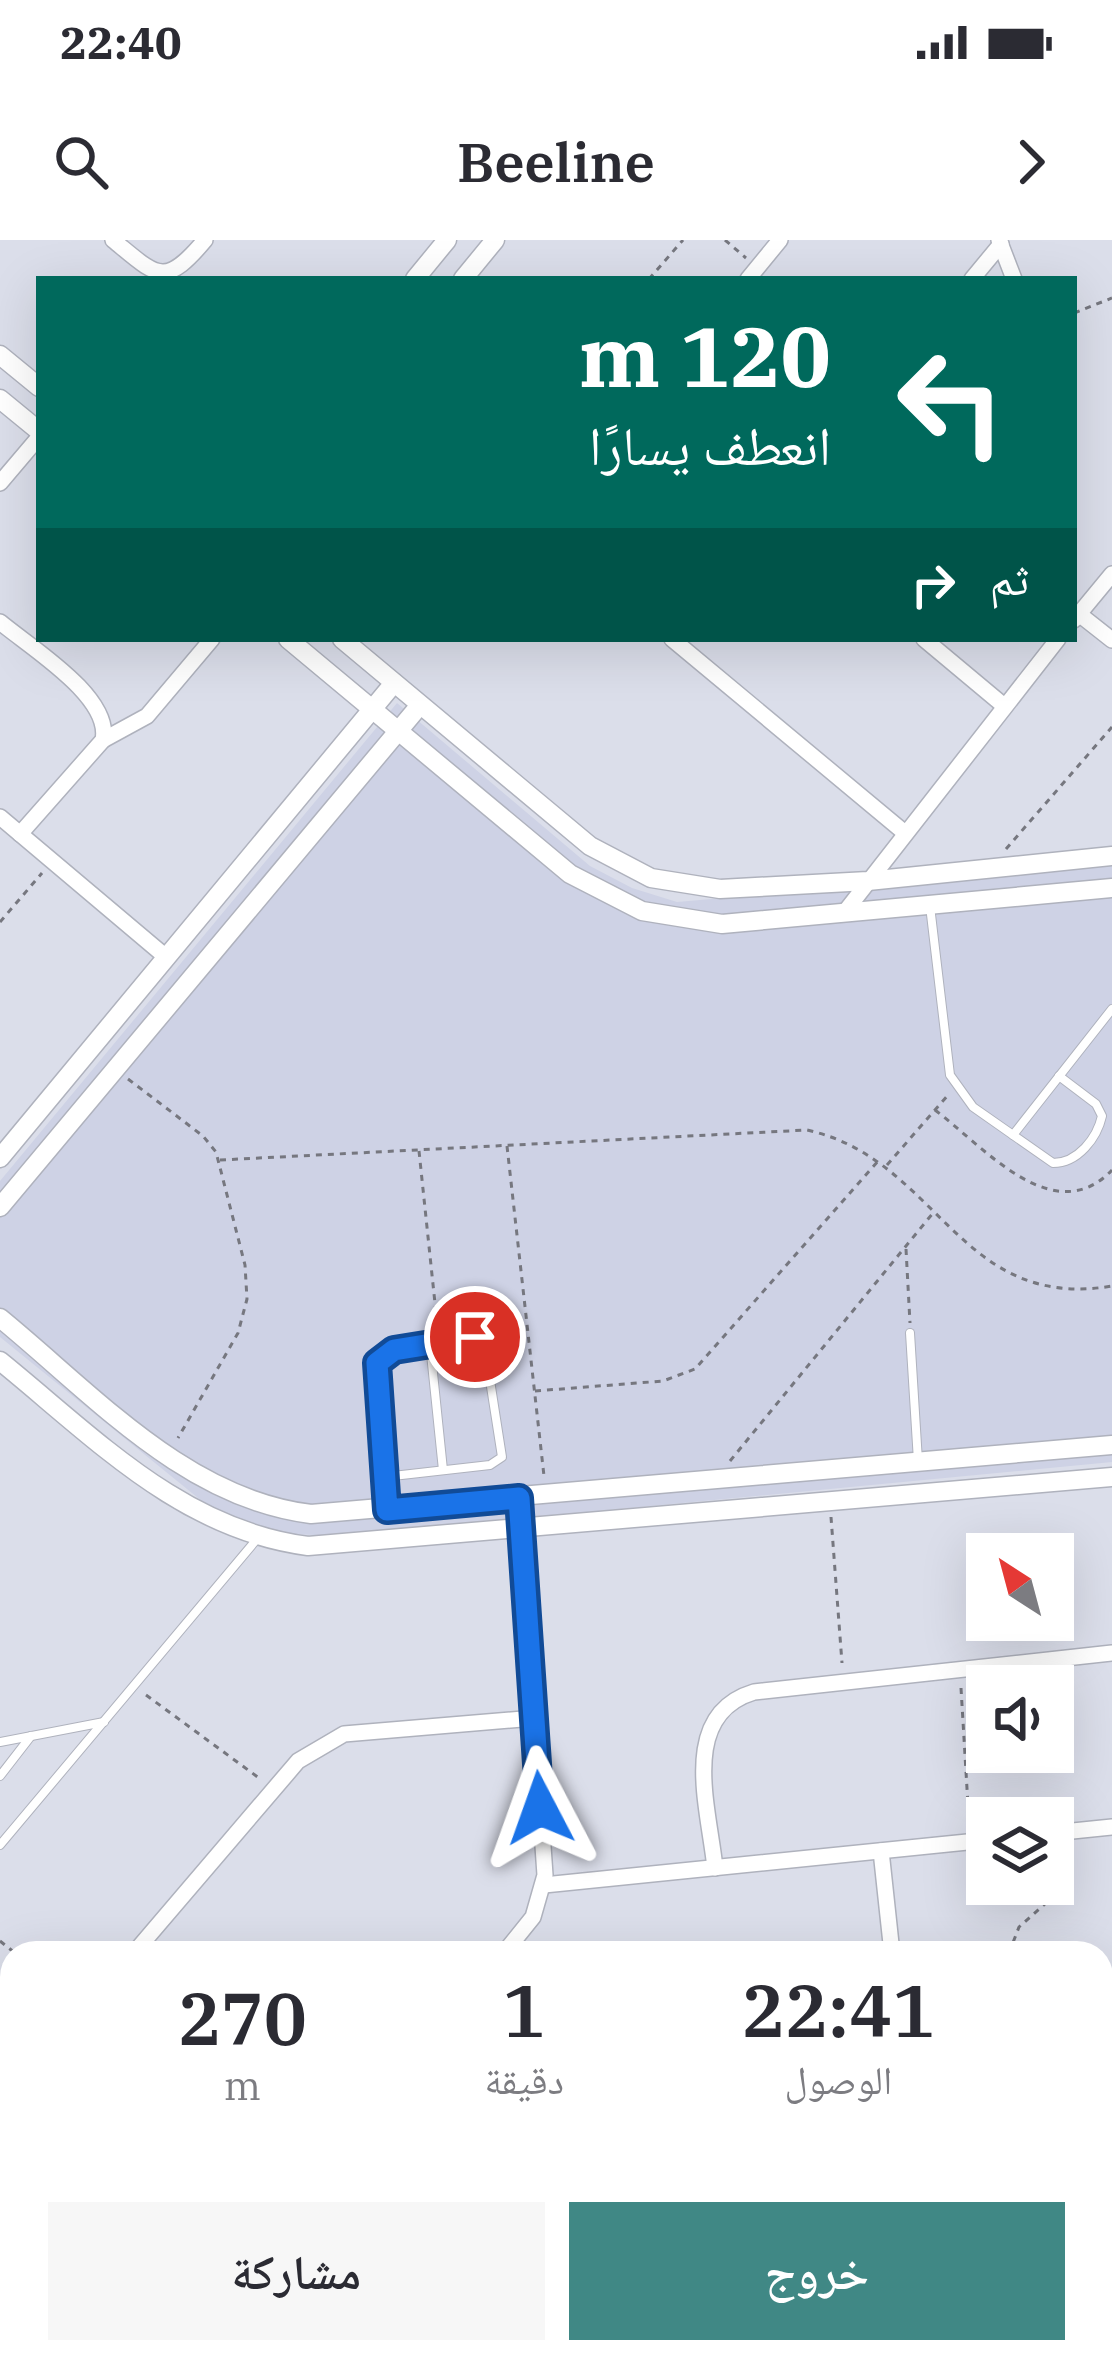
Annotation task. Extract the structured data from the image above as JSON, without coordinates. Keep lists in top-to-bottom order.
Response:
{
  "north": "top left",
  "page": {
    "status": "22:40",
    "header": "Beeline",
    "turn": ["120 m", "انعطف يسارًا"],
    "then": "ثم",
    "eta": [
      "22:41",
      "الوصول",
      "1",
      "دقيقة",
      "270",
      "m"
    ],
    "buttons": ["خروج", "مشاركة"]
  }
}
